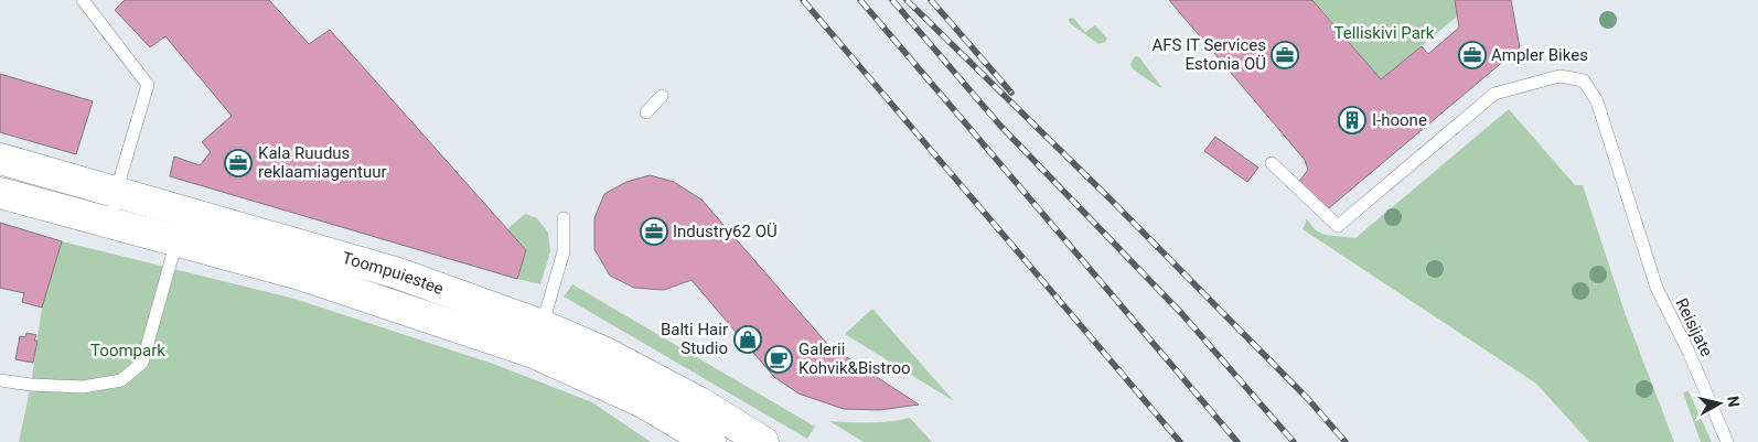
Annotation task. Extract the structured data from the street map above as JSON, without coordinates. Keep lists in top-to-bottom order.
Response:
{
  "streets": {
    "main road": ["Toompuiestee"],
    "lane": ["Reisijate"]
  },
  "parks": ["Telliskivi Park", "Toompark"],
  "places": {
    "office": [
      "AFS IT Services Estonia OÜ",
      "Ampler Bikes",
      "Kala Ruudus reklaamiagentuur",
      "Industry62 OÜ"
    ],
    "building": ["I-hoone"],
    "shop": ["Balti Hair Studio"],
    "cafe": ["Galerii Kohvik&Bistroo"]
  },
  "north": "right"
}
